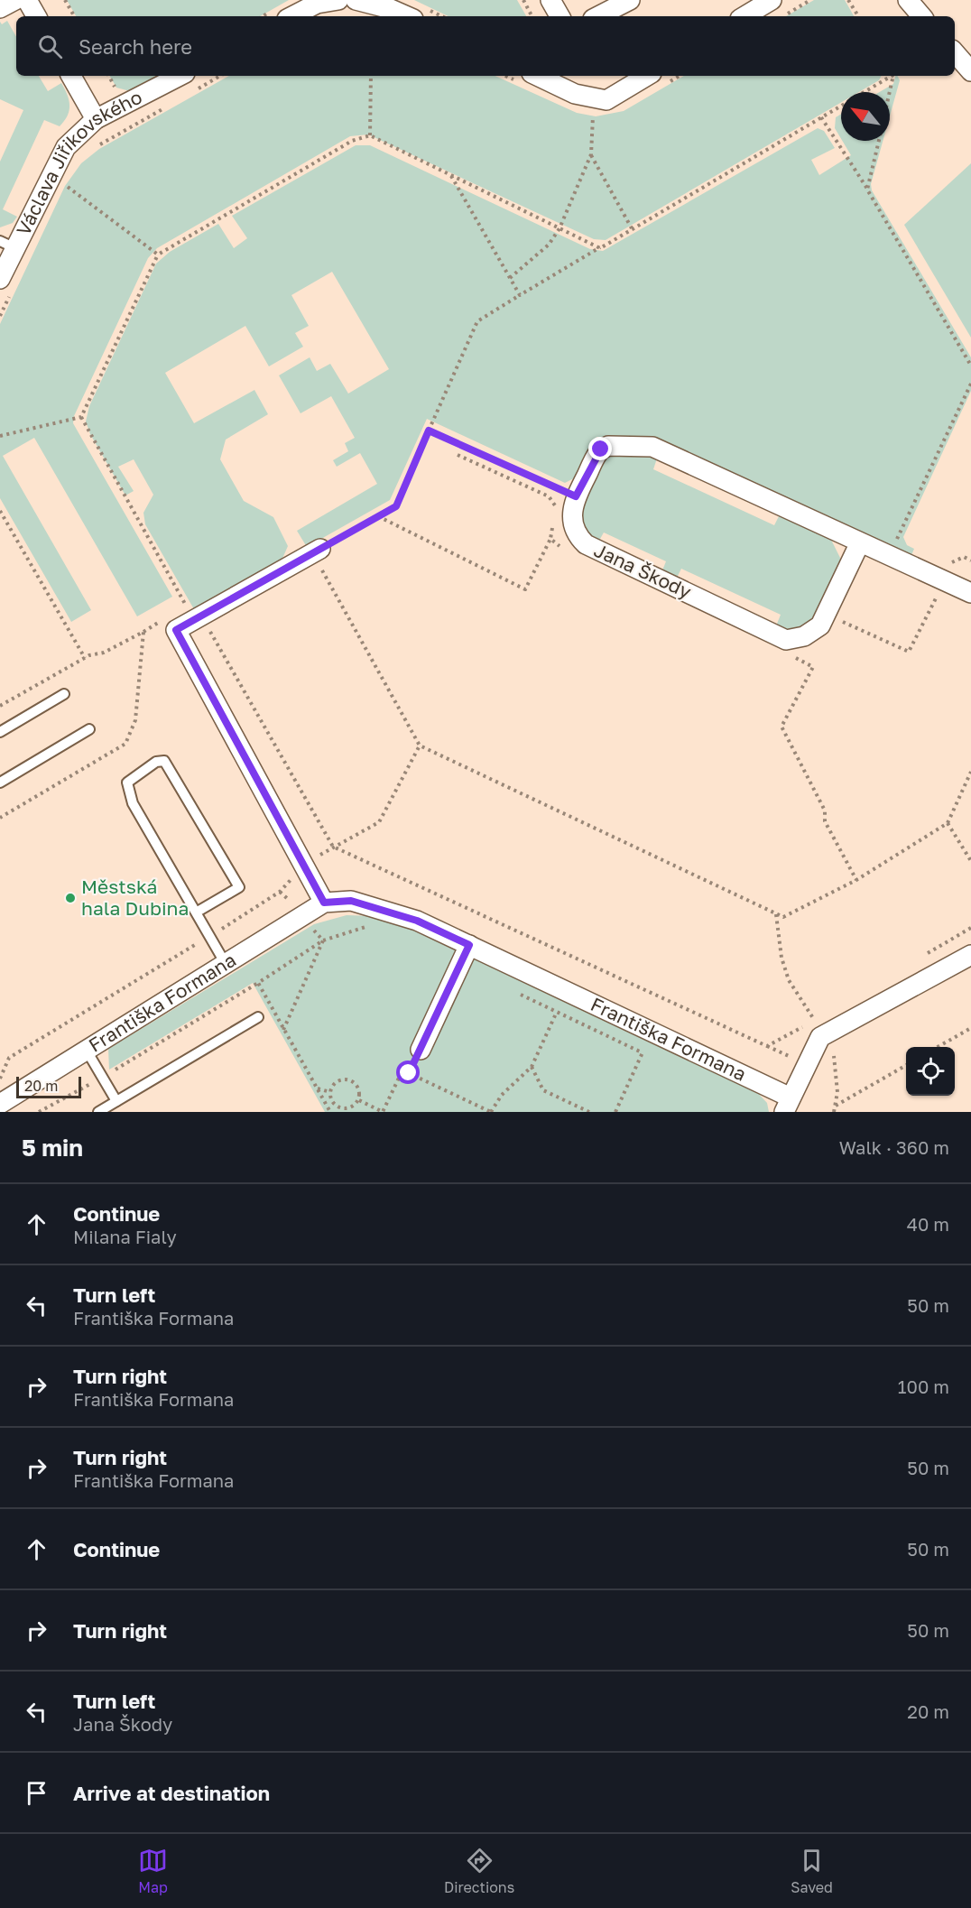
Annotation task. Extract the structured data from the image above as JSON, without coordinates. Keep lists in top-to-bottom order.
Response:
{
  "streets": {
    "street": ["Václava Jiřikovského", "Jana Škody", "Františka Formana"]
  },
  "places": ["Městská hala Dubina"],
  "scale_bar": "20 m",
  "north": "top left",
  "page": {
    "search": "Search here",
    "scale": "20 m",
    "heading": ["5 min", "Walk · 360 m"],
    "list": [
      ["Continue", "Milana Fialy", "40 m"],
      ["Turn left", "Františka Formana", "50 m"],
      ["Turn right", "Františka Formana", "100 m"],
      ["Turn right", "Františka Formana", "50 m"],
      ["Continue", "50 m"],
      ["Turn right", "50 m"],
      ["Turn left", "Jana Škody", "20 m"],
      "Arrive at destination"
    ],
    "nav": ["Map", "Directions", "Saved"]
  }
}
